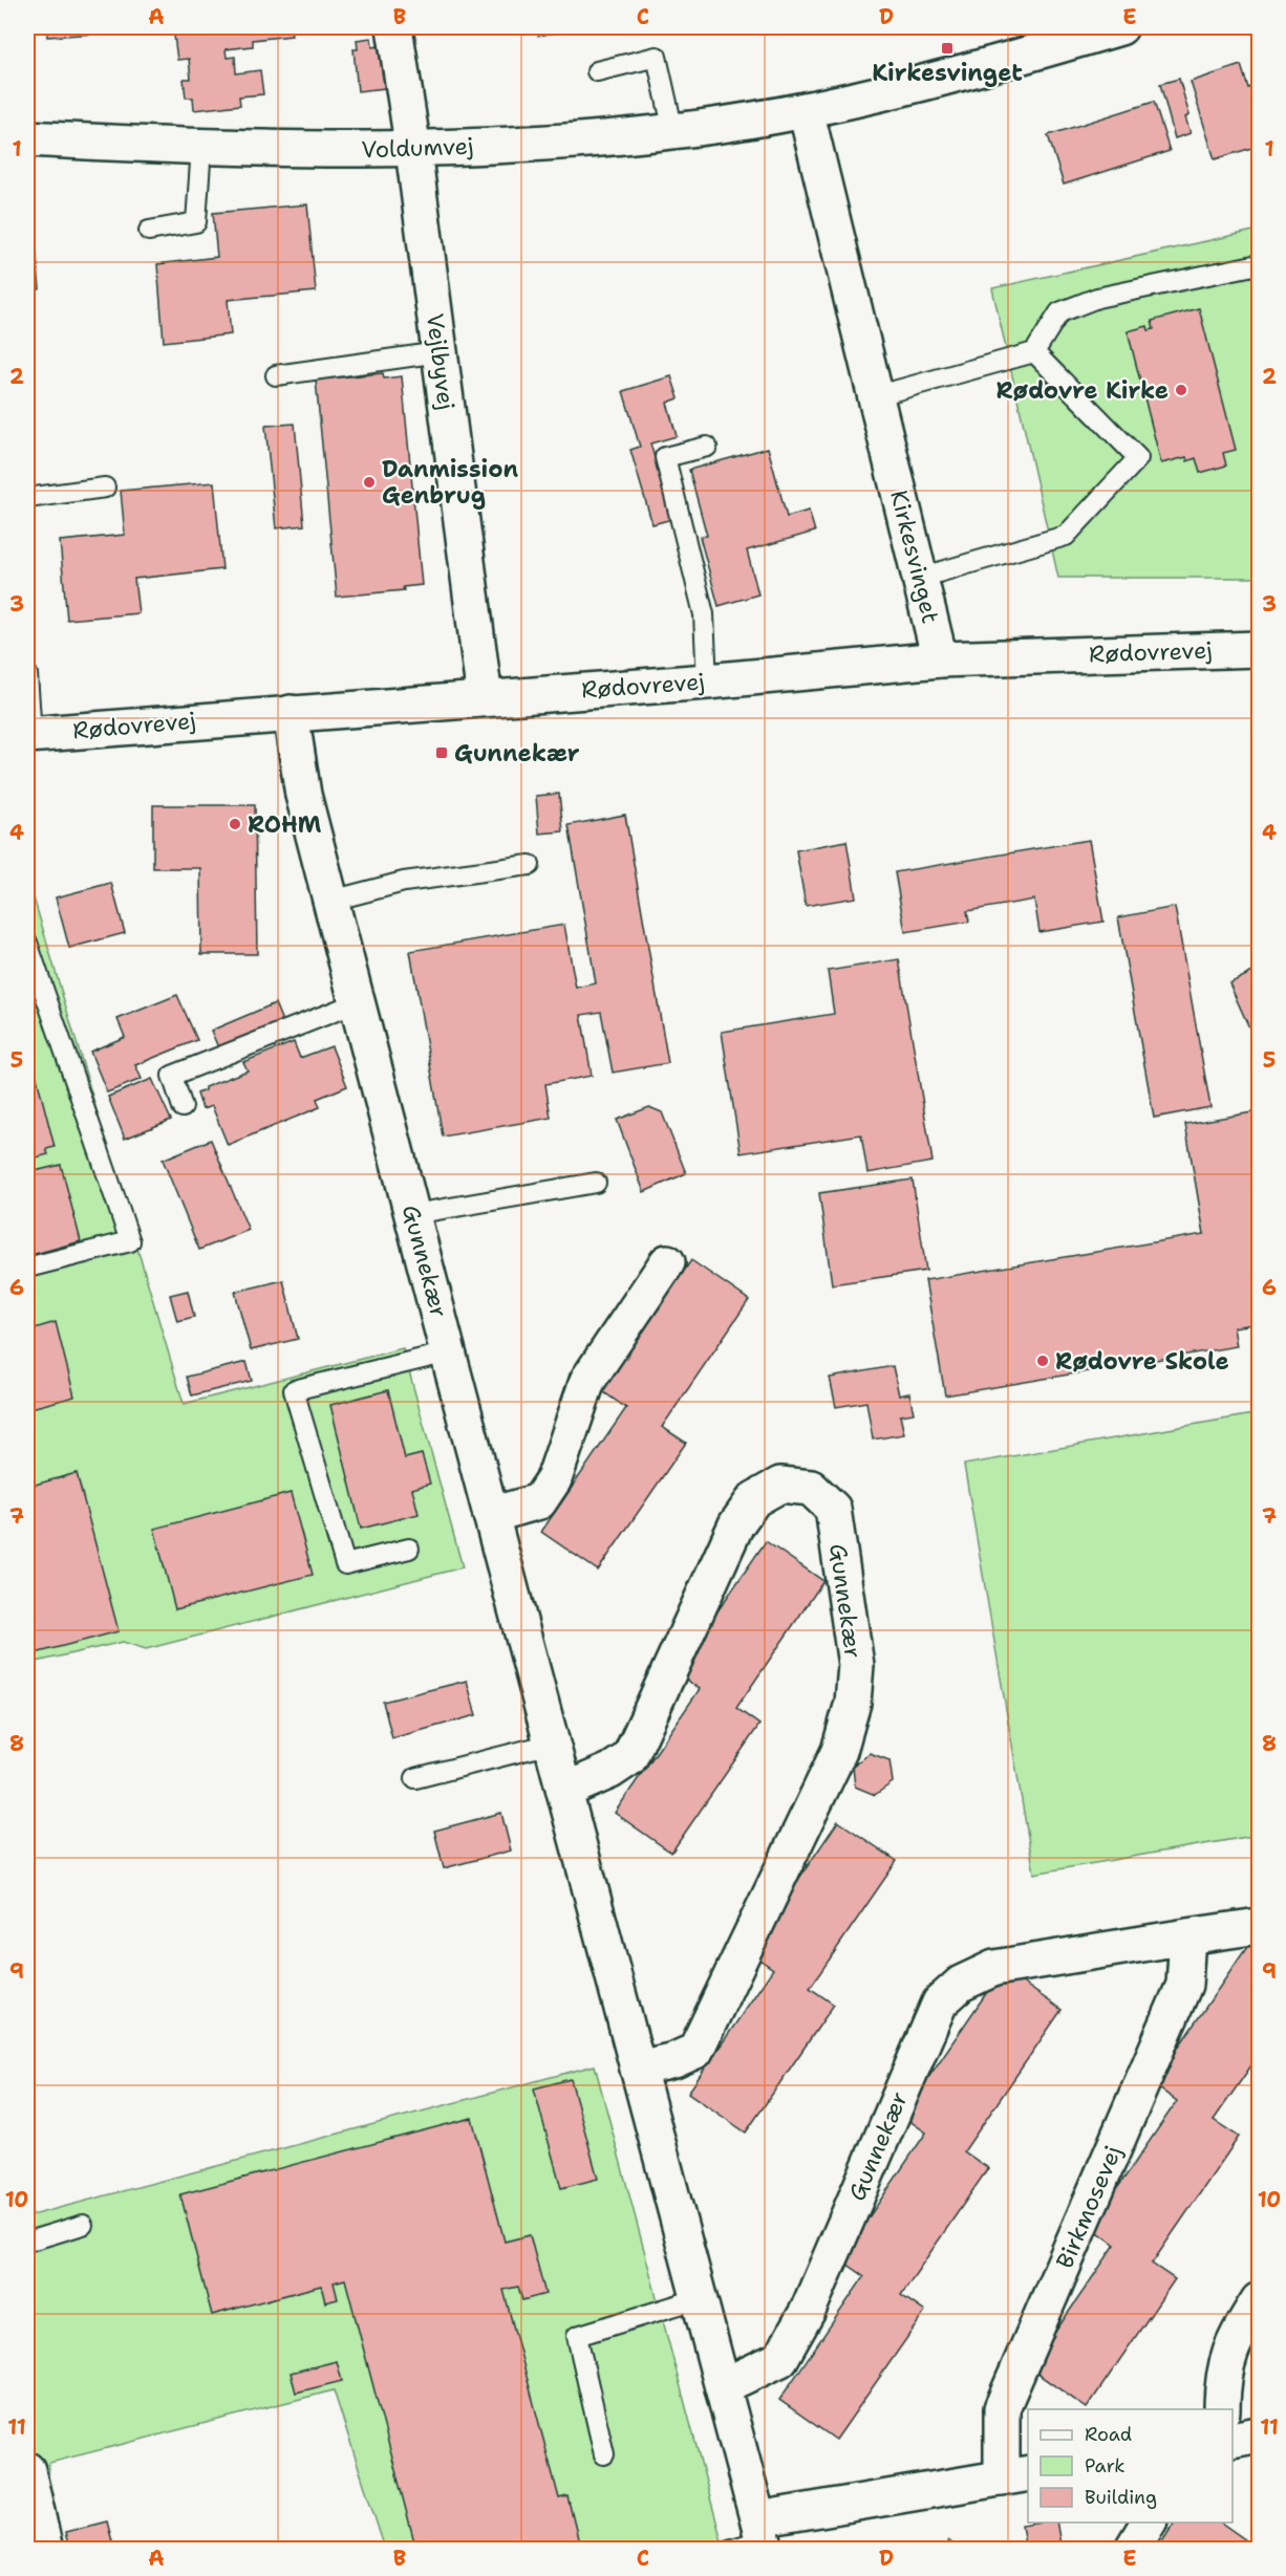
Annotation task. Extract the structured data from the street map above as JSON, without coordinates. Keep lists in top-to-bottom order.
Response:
{
  "streets": {
    "street": [
      "Voldumvej",
      "Vejlbyvej",
      "Kirkesvinget",
      "Rødovrevej",
      "Gunnekær",
      "Birkmosevej"
    ]
  },
  "crossings": [
    ["Voldumvej", "Vejlbyvej"],
    ["Voldumvej", "Kirkesvinget"],
    ["Vejlbyvej", "Rødovrevej"],
    ["Kirkesvinget", "Rødovrevej"],
    ["Rødovrevej", "Gunnekær"],
    ["Gunnekær", "Birkmosevej"]
  ],
  "places": {
    "transit": ["Kirkesvinget", "Gunnekær"],
    "other": [
      "Rødovre Kirke",
      "Danmission Genbrug",
      "ROHM",
      "Rødovre Skole"
    ]
  },
  "legend": ["Road", "Park", "Building"],
  "grid": {
    "columns": [
      "A",
      "B",
      "C",
      "D",
      "E"
    ],
    "rows": [
      "1",
      "2",
      "3",
      "4",
      "5",
      "6",
      "7",
      "8",
      "9",
      "10",
      "11"
    ]
  }
}
